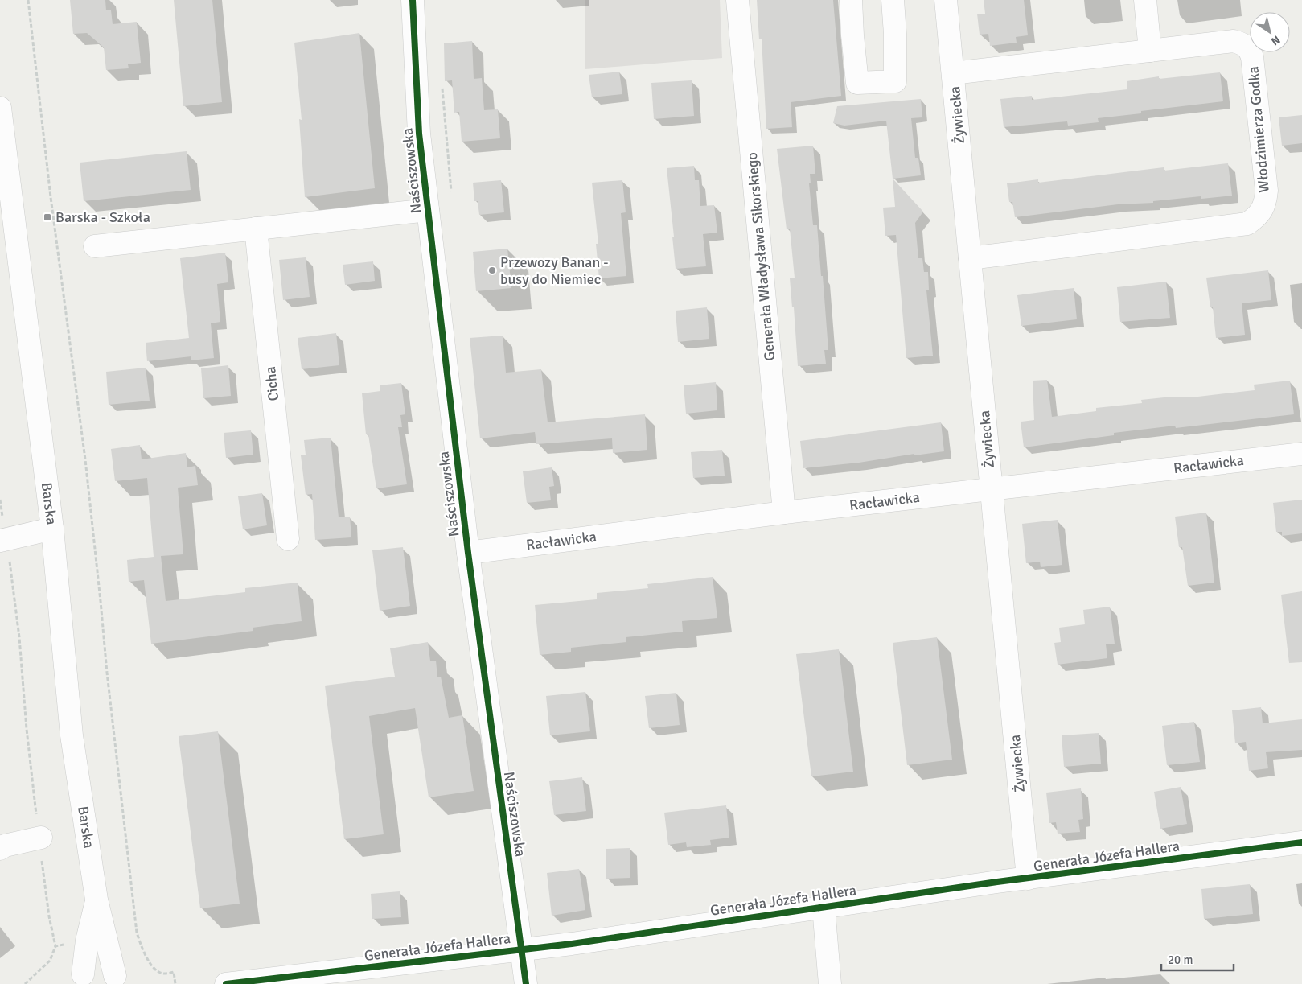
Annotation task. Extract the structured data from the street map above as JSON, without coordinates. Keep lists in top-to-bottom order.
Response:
{
  "streets": {
    "street": [
      "Żywiecka",
      "Włodzimierza Godka",
      "Naściszowska",
      "Generała Władysława Sikorskiego",
      "Cicha",
      "Racławicka",
      "Barska",
      "Generała Józefa Hallera"
    ]
  },
  "crossings": [
    ["Żywiecka", "Włodzimierza Godka"],
    ["Żywiecka", "Racławicka"],
    ["Żywiecka", "Generała Józefa Hallera"],
    ["Naściszowska", "Racławicka"],
    ["Naściszowska", "Generała Józefa Hallera"],
    ["Generała Władysława Sikorskiego", "Racławicka"]
  ],
  "places": {
    "transit": ["Barska - Szkoła"],
    "other": ["Przewozy Banan - busy do Niemiec"]
  },
  "scale_bar": "20 m",
  "north": "bottom right"
}
